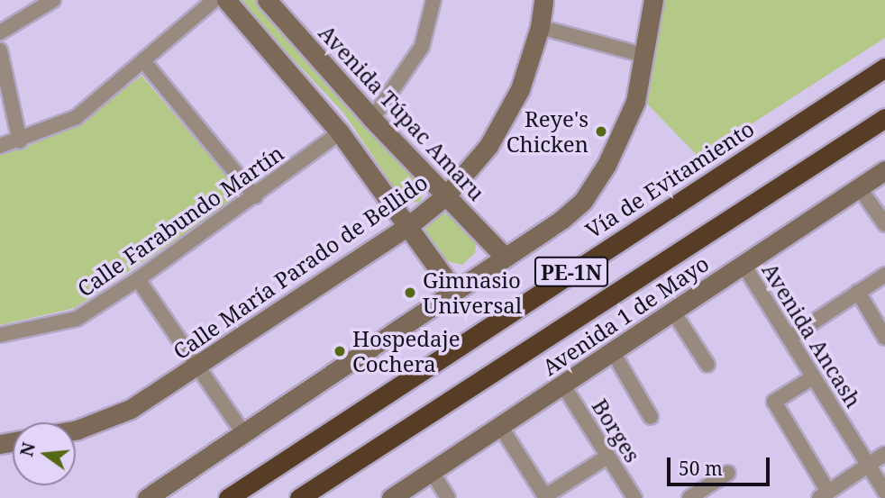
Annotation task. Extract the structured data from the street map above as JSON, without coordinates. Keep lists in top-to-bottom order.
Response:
{
  "streets": {
    "highway": ["Vía de Evitamiento", "PE-1N"],
    "street": [
      "Avenida Túpac Amaru",
      "Calle Farabundo Martín",
      "Calle María Parado de Bellido",
      "Avenida 1 de Mayo",
      "Avenida Ancash",
      "Borges"
    ]
  },
  "crossings": [
    ["Avenida Túpac Amaru", "Calle María Parado de Bellido"],
    ["Avenida 1 de Mayo", "Avenida Ancash"],
    ["Avenida 1 de Mayo", "Borges"]
  ],
  "places": ["Reye's Chicken", "Gimnasio Universal", "Hospedaje Cochera"],
  "scale_bar": "50 m",
  "north": "left"
}
